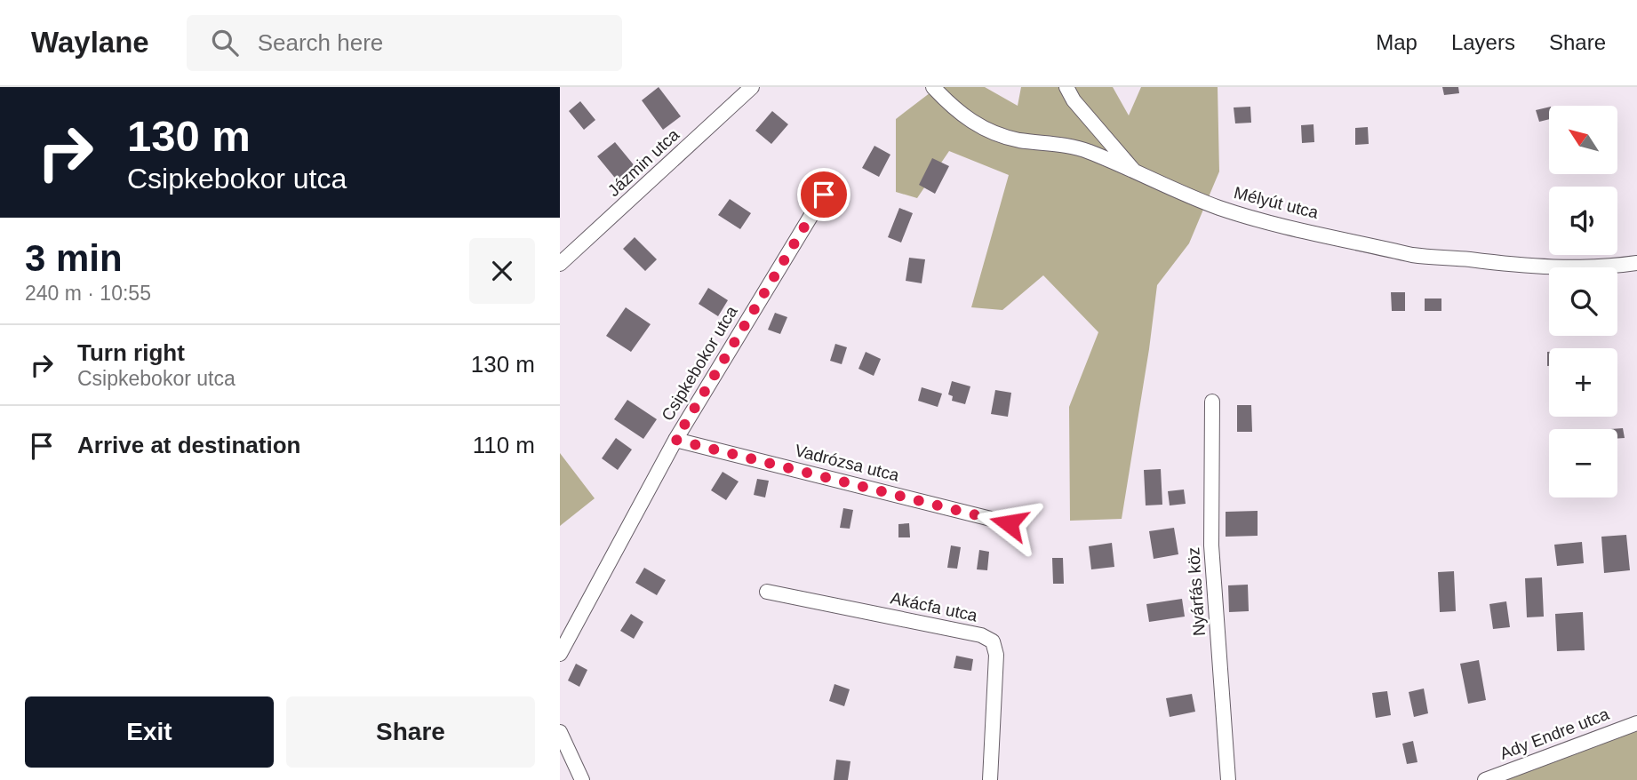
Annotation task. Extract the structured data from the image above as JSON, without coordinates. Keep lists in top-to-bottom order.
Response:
{
  "streets": {
    "street": [
      "Jázmin utca",
      "Mélyút utca",
      "Csipkebokor utca",
      "Vadrózsa utca",
      "Nyárfás köz",
      "Akácfa utca",
      "Ady Endre utca"
    ]
  },
  "crossings": [
    ["Csipkebokor utca", "Vadrózsa utca"]
  ],
  "north": "top left",
  "page": {
    "header": "Waylane",
    "search": "Search here",
    "nav": ["Map", "Layers", "Share"],
    "turn": ["130 m", "Csipkebokor utca"],
    "map_buttons": ["+", "−"],
    "heading": ["3 min", "240 m · 10:55"],
    "list": [
      {
        "name": "Turn right",
        "note": "Csipkebokor utca",
        "value": "130 m"
      },
      {
        "name": "Arrive at destination",
        "value": "110 m"
      }
    ],
    "buttons": ["Exit", "Share"]
  }
}
